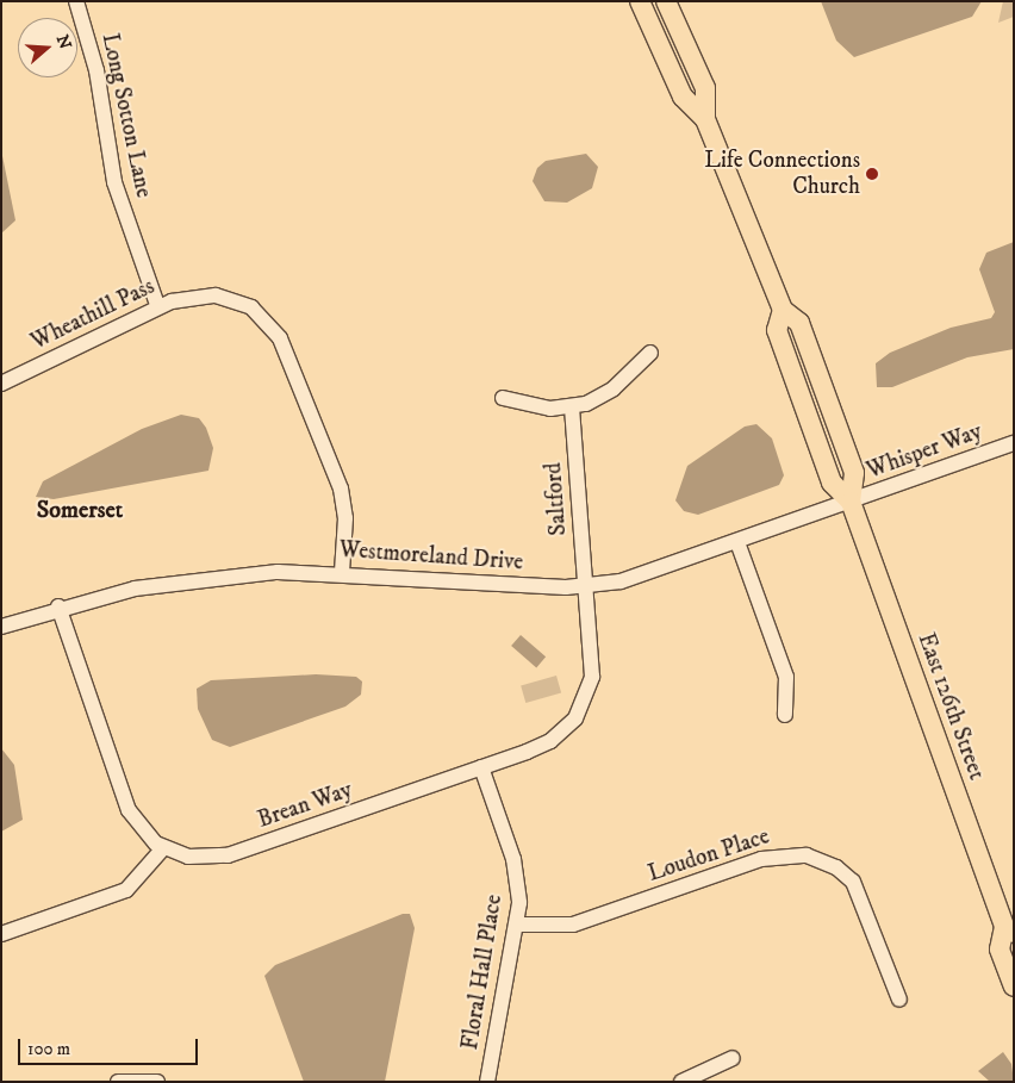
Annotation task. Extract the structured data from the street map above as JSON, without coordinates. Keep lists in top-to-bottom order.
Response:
{
  "streets": {
    "main road": ["East 126th Street"],
    "street": [
      "Long Sotton Lane",
      "Wheathill Pass",
      "Whisper Way",
      "Saltford",
      "Westmoreland Drive",
      "Brean Way",
      "Loudon Place",
      "Floral Hall Place"
    ]
  },
  "crossings": [
    ["Long Sotton Lane", "Wheathill Pass"],
    ["Wheathill Pass", "Westmoreland Drive"],
    ["Whisper Way", "Westmoreland Drive"],
    ["Whisper Way", "East 126th Street"],
    ["Saltford", "Westmoreland Drive"],
    ["Saltford", "Brean Way"],
    ["Westmoreland Drive", "East 126th Street"],
    ["Westmoreland Drive", "Brean Way"],
    ["Brean Way", "Floral Hall Place"],
    ["Loudon Place", "Floral Hall Place"]
  ],
  "districts": ["Somerset"],
  "places": ["Life Connections Church"],
  "scale_bar": "100 m",
  "north": "right"
}
